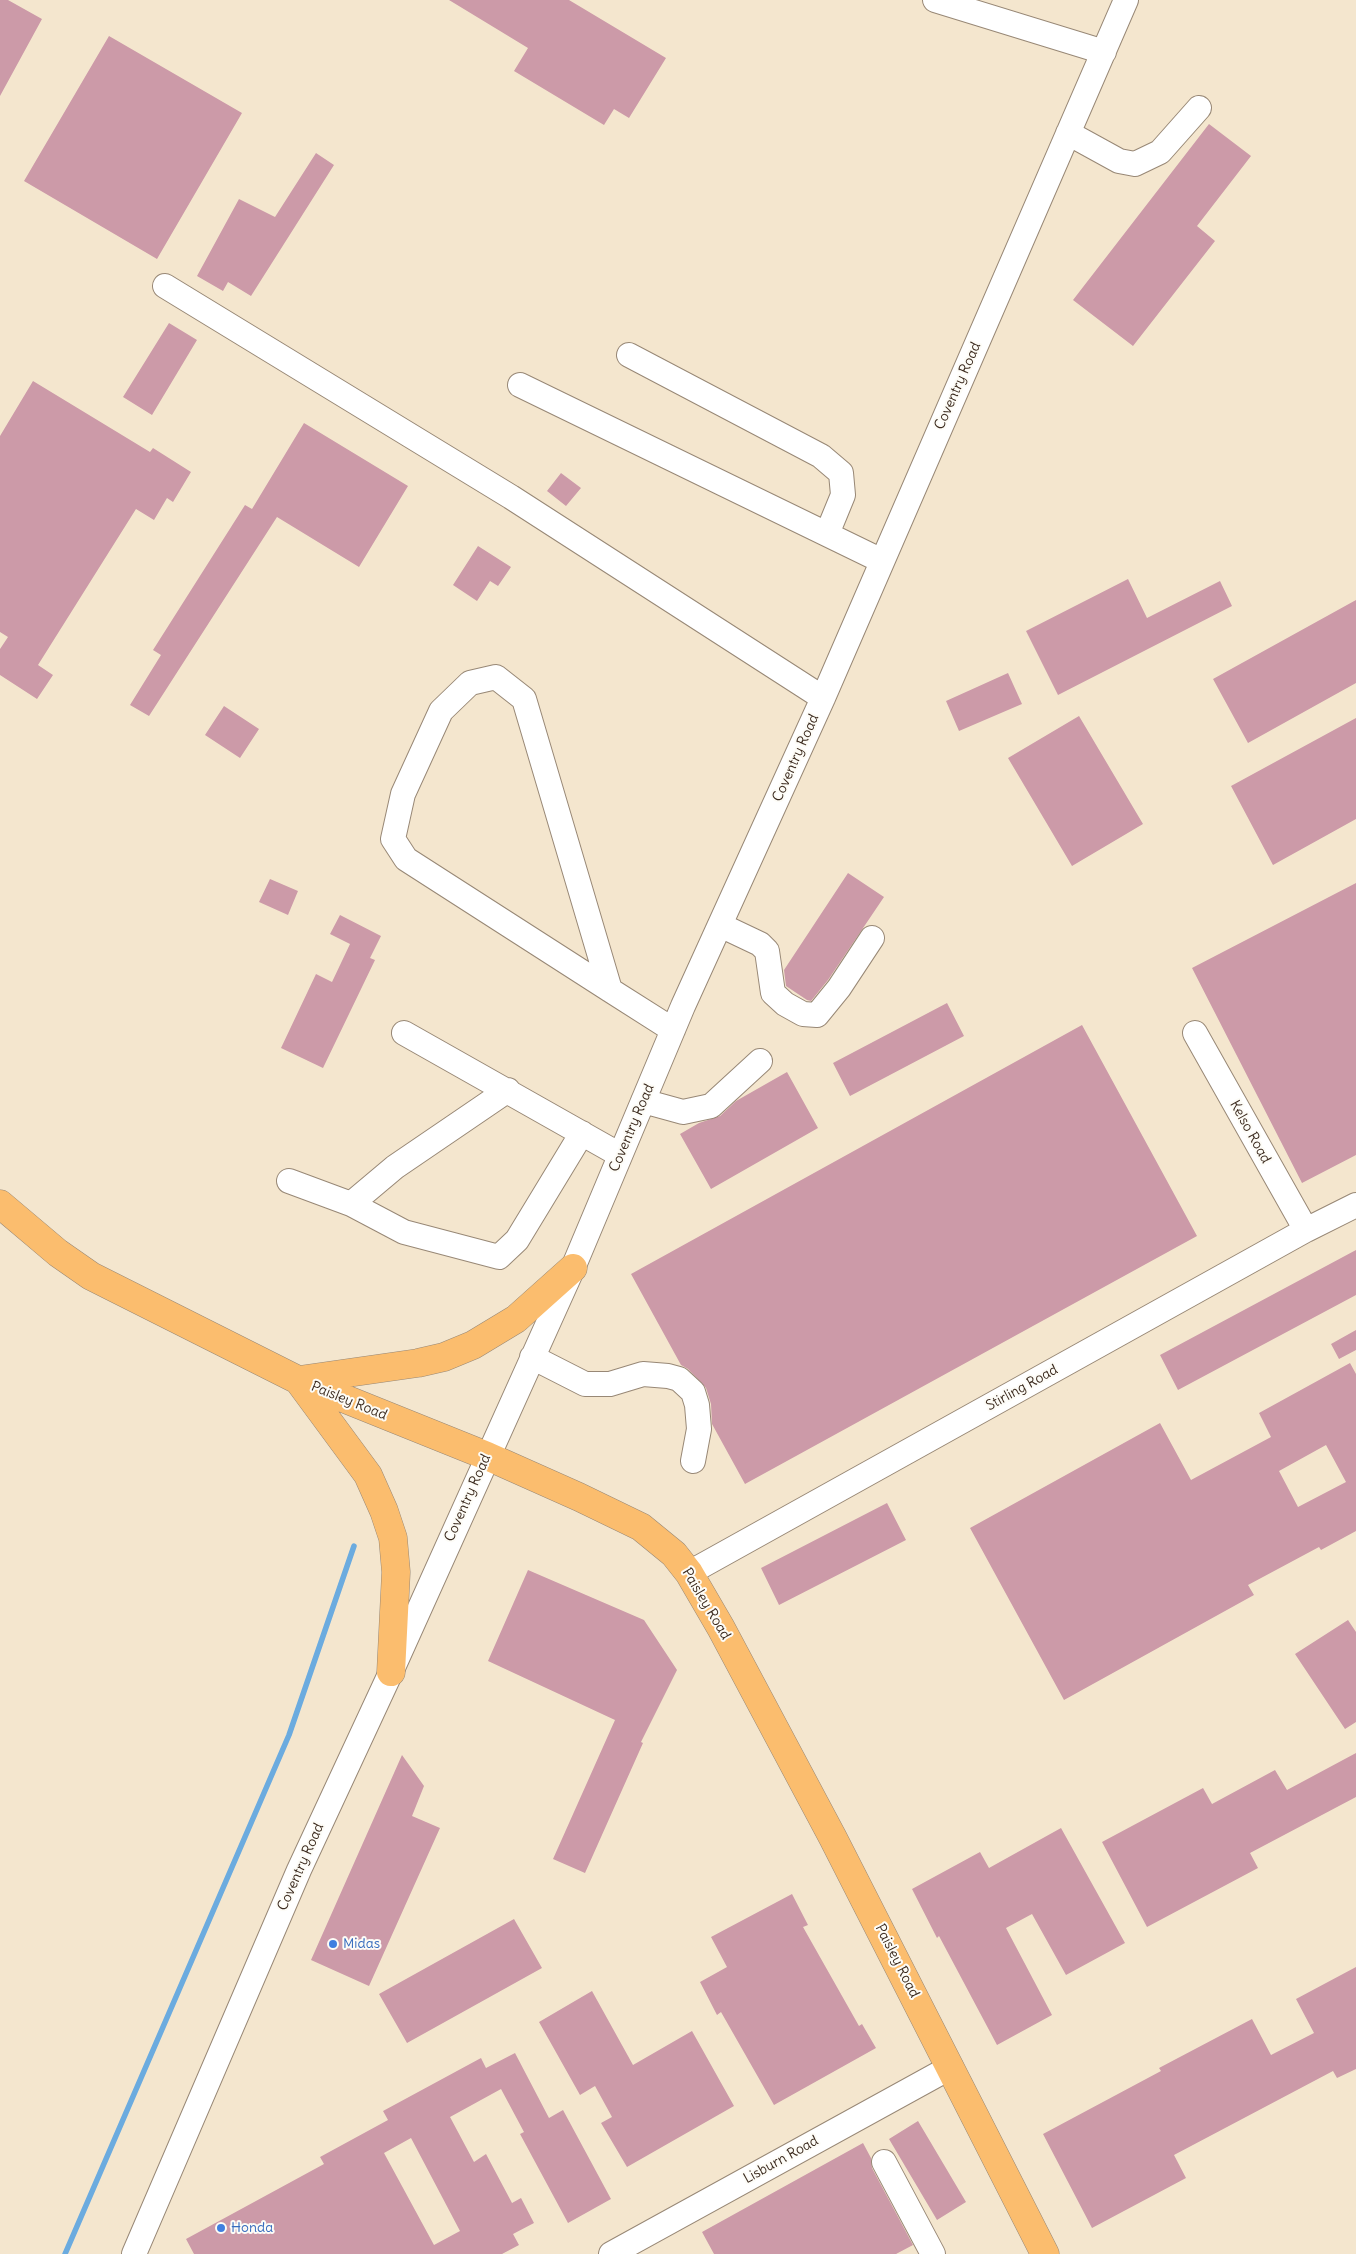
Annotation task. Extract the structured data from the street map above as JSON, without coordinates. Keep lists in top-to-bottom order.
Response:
{
  "streets": {
    "main road": ["Paisley Road"],
    "street": [
      "Coventry Road",
      "Kelso Road",
      "Stirling Road",
      "Lisburn Road"
    ]
  },
  "crossings": [
    ["Coventry Road", "Paisley Road"],
    ["Kelso Road", "Stirling Road"],
    ["Stirling Road", "Paisley Road"],
    ["Paisley Road", "Lisburn Road"]
  ],
  "places": ["Midas", "Honda"]
}
